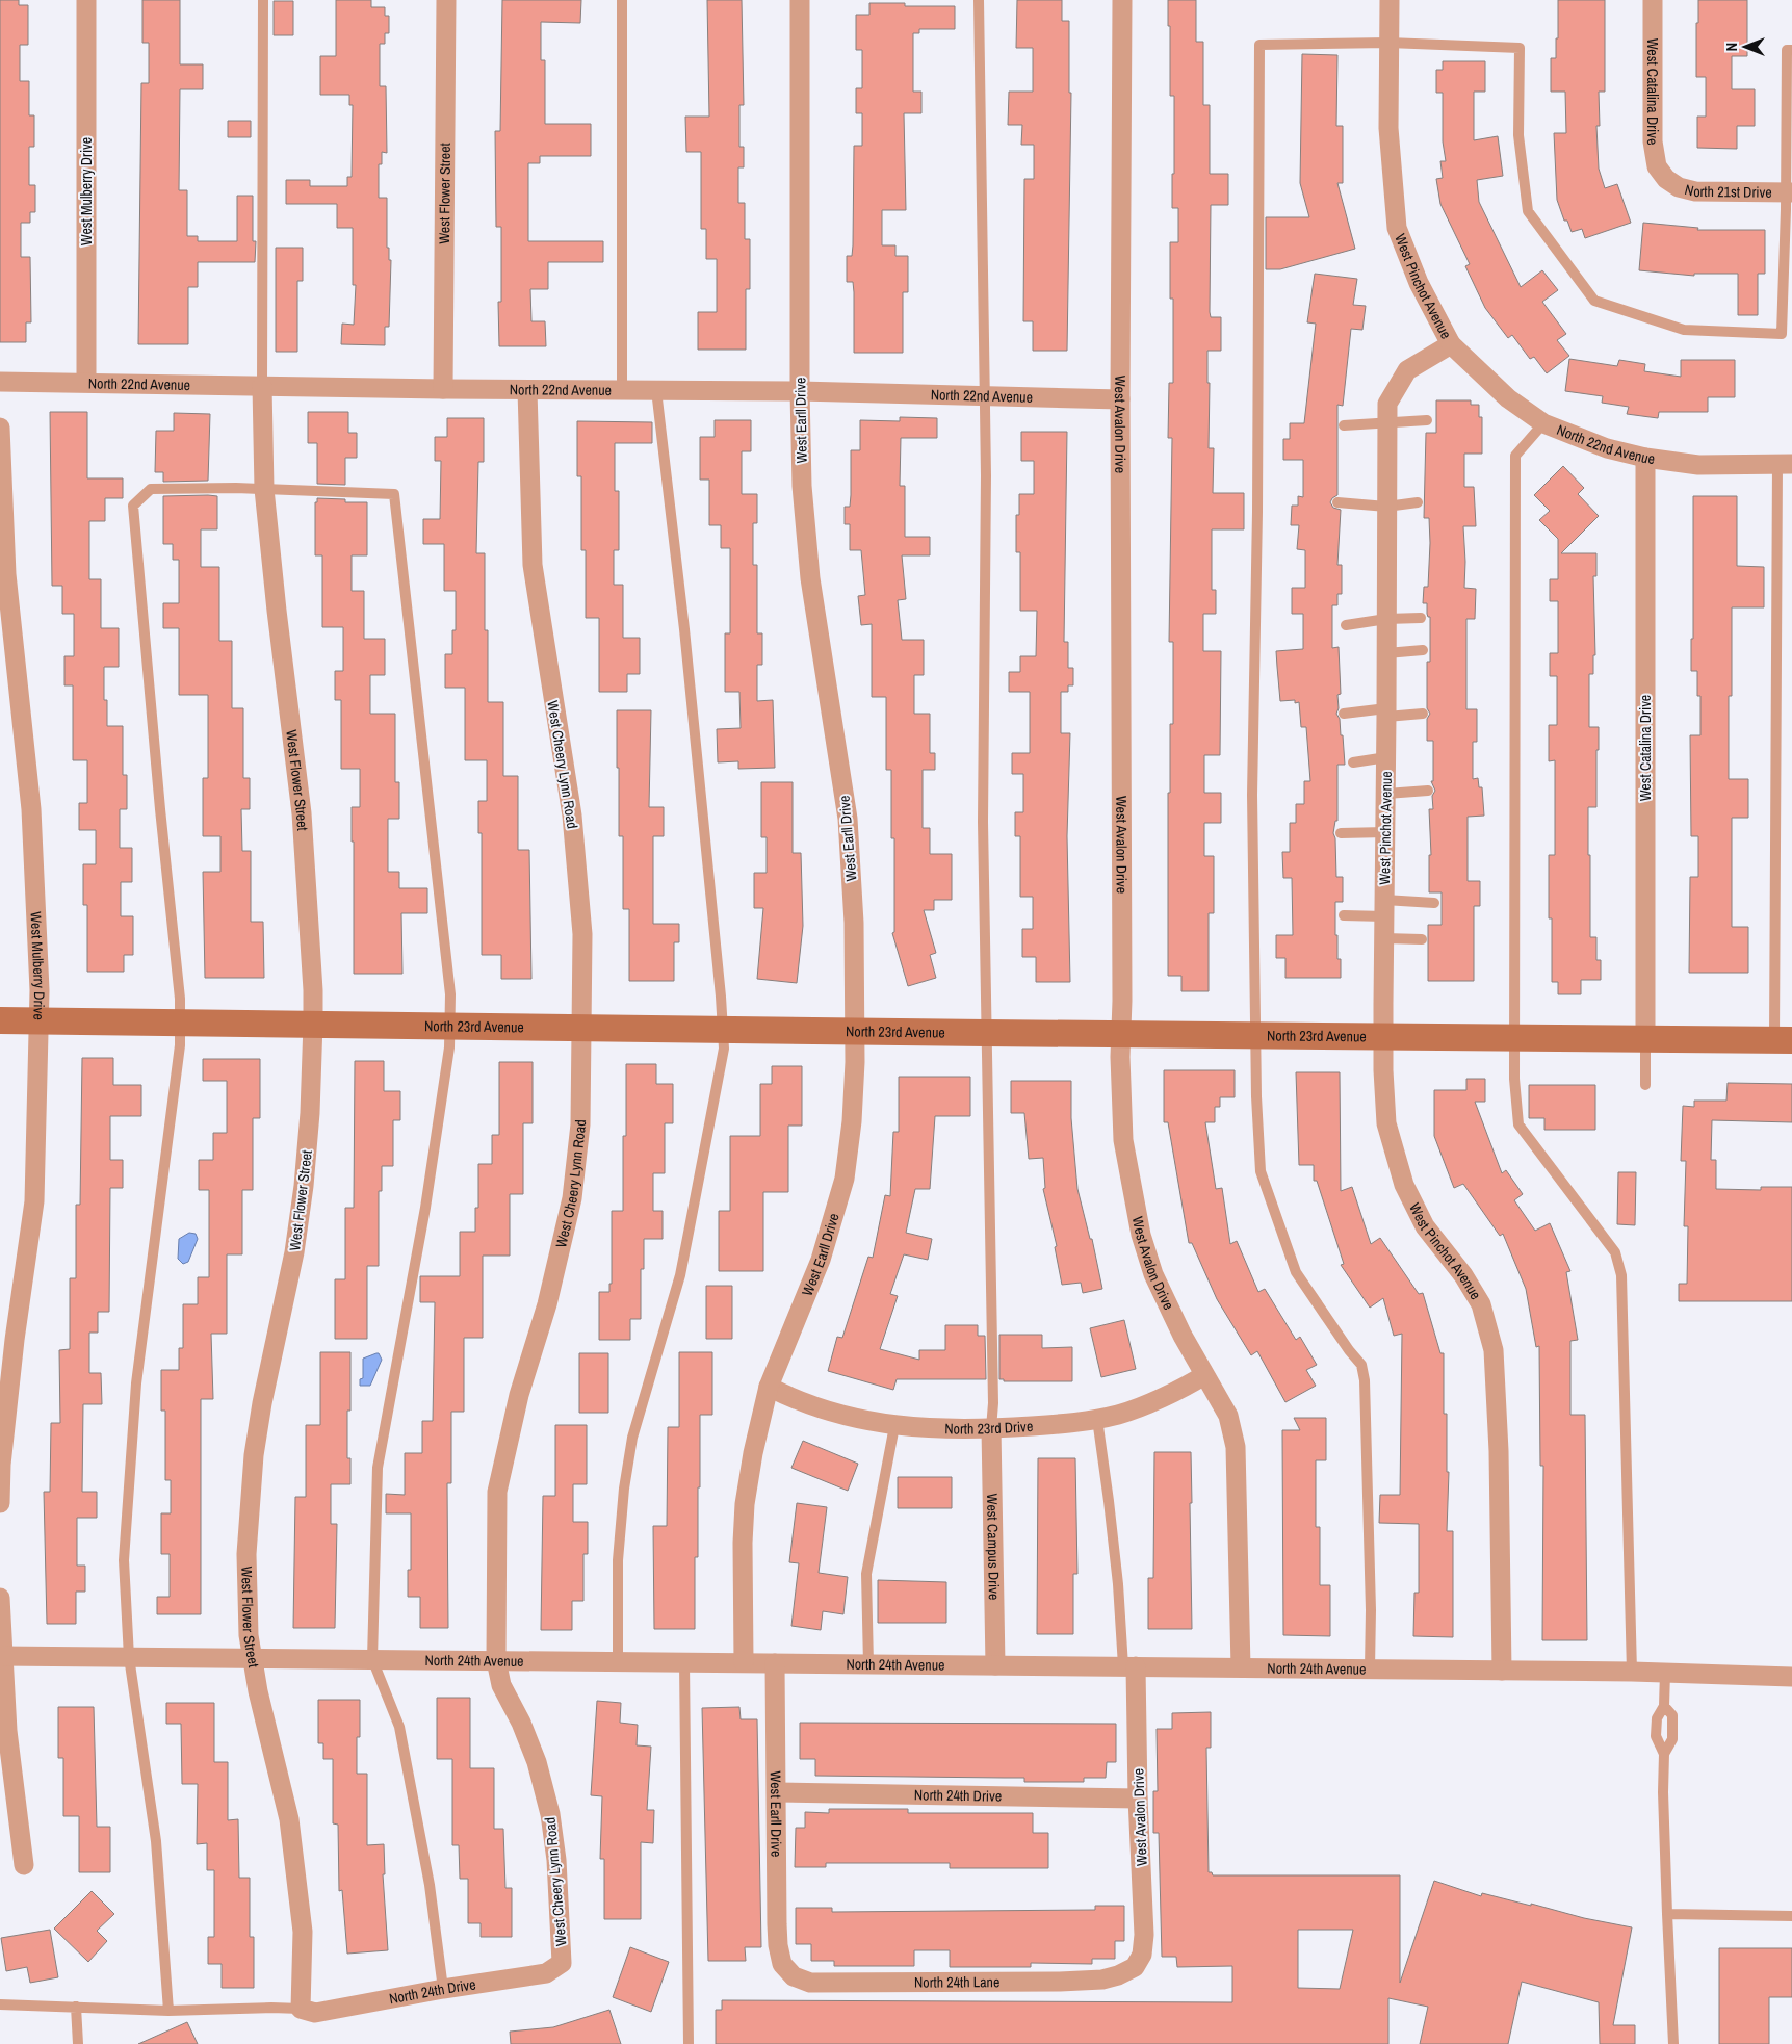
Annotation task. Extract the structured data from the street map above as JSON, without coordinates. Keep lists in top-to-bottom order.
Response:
{
  "streets": {
    "street": [
      "West Catalina Drive",
      "North 21st Drive",
      "West Mulberry Drive",
      "West Flower Street",
      "West Pinchot Avenue",
      "North 22nd Avenue",
      "West Earll Drive",
      "West Avalon Drive",
      "West Cheery Lynn Road",
      "North 23rd Avenue",
      "North 23rd Drive",
      "West Campus Drive",
      "North 24th Avenue",
      "North 24th Drive",
      "North 24th Lane"
    ]
  },
  "crossings": [
    ["West Catalina Drive", "North 21st Drive"],
    ["West Catalina Drive", "North 22nd Avenue"],
    ["West Catalina Drive", "North 23rd Avenue"],
    ["West Mulberry Drive", "North 22nd Avenue"],
    ["West Mulberry Drive", "North 23rd Avenue"],
    ["West Flower Street", "North 22nd Avenue"],
    ["West Flower Street", "North 23rd Avenue"],
    ["West Flower Street", "North 24th Avenue"],
    ["West Flower Street", "North 24th Drive"],
    ["West Pinchot Avenue", "North 22nd Avenue"],
    ["West Pinchot Avenue", "North 23rd Avenue"],
    ["West Pinchot Avenue", "North 24th Avenue"],
    ["North 22nd Avenue", "West Earll Drive"],
    ["North 22nd Avenue", "West Avalon Drive"],
    ["North 22nd Avenue", "West Cheery Lynn Road"],
    ["West Earll Drive", "North 23rd Avenue"],
    ["West Earll Drive", "North 23rd Drive"],
    ["West Earll Drive", "North 24th Avenue"],
    ["West Earll Drive", "North 24th Drive"],
    ["West Earll Drive", "North 24th Lane"],
    ["West Avalon Drive", "North 23rd Avenue"],
    ["West Avalon Drive", "North 23rd Drive"],
    ["West Avalon Drive", "North 24th Avenue"],
    ["West Avalon Drive", "North 24th Drive"],
    ["West Avalon Drive", "North 24th Lane"],
    ["West Cheery Lynn Road", "North 23rd Avenue"],
    ["West Cheery Lynn Road", "North 24th Avenue"],
    ["West Cheery Lynn Road", "North 24th Drive"],
    ["North 23rd Drive", "West Campus Drive"],
    ["West Campus Drive", "North 24th Avenue"]
  ],
  "north": "left"
}
